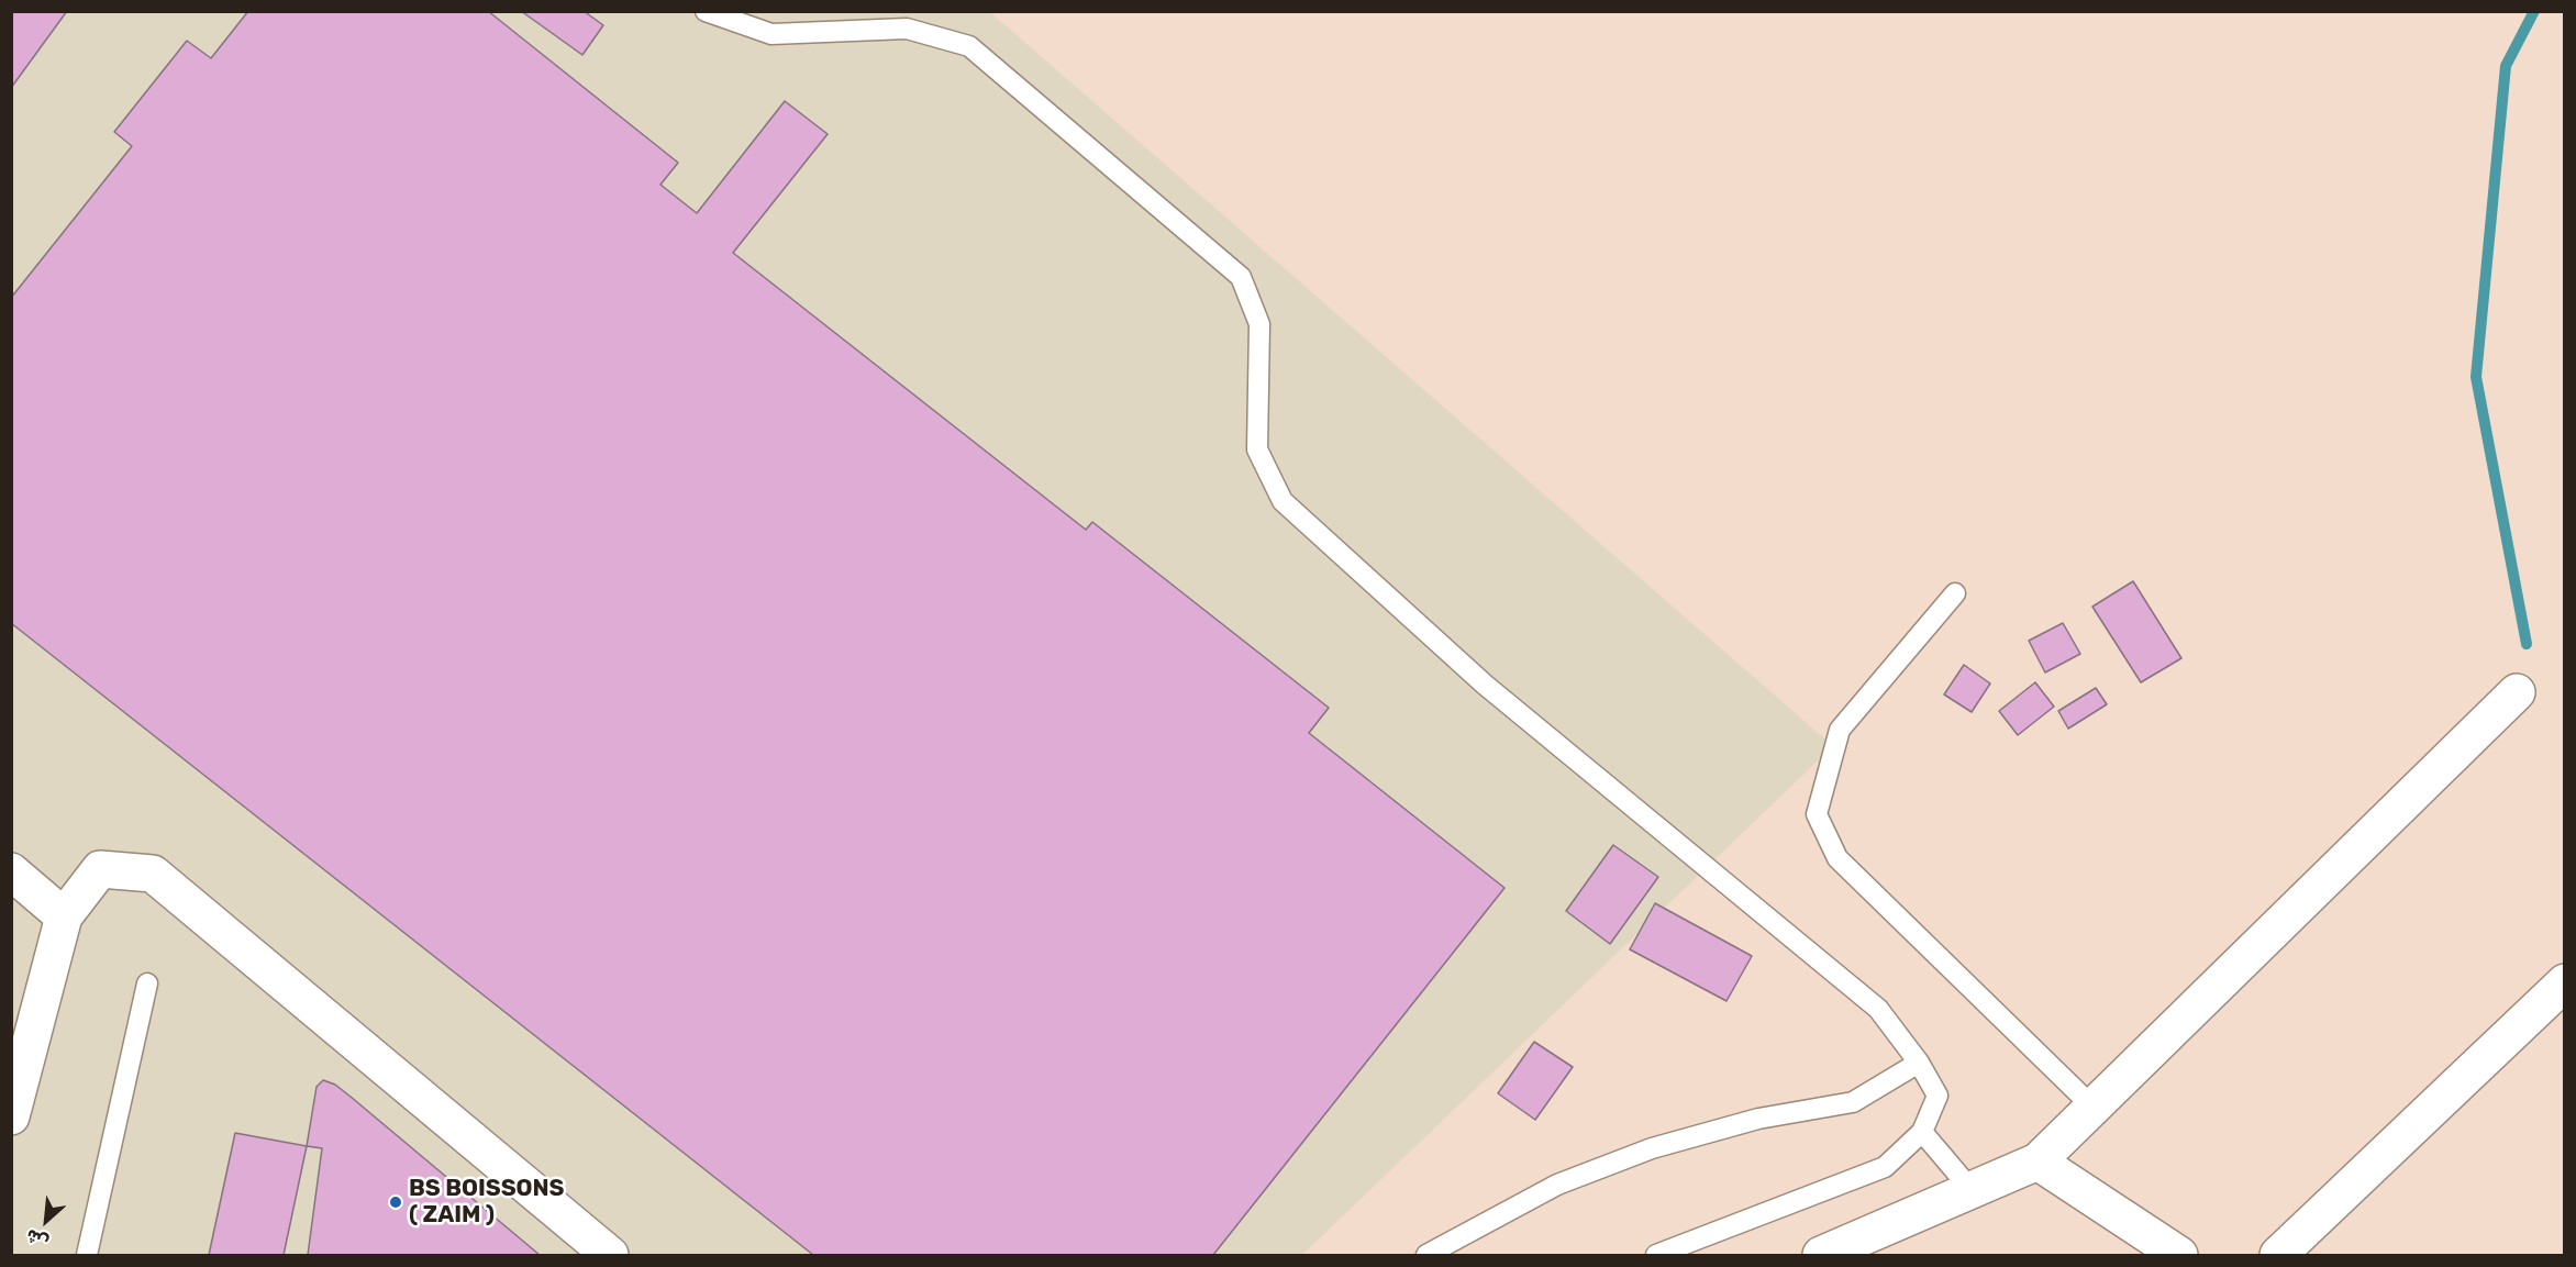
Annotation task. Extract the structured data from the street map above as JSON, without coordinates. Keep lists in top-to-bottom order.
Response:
{
  "places": ["BS BOISSONS ( ZAIM )"],
  "north": "bottom left"
}
